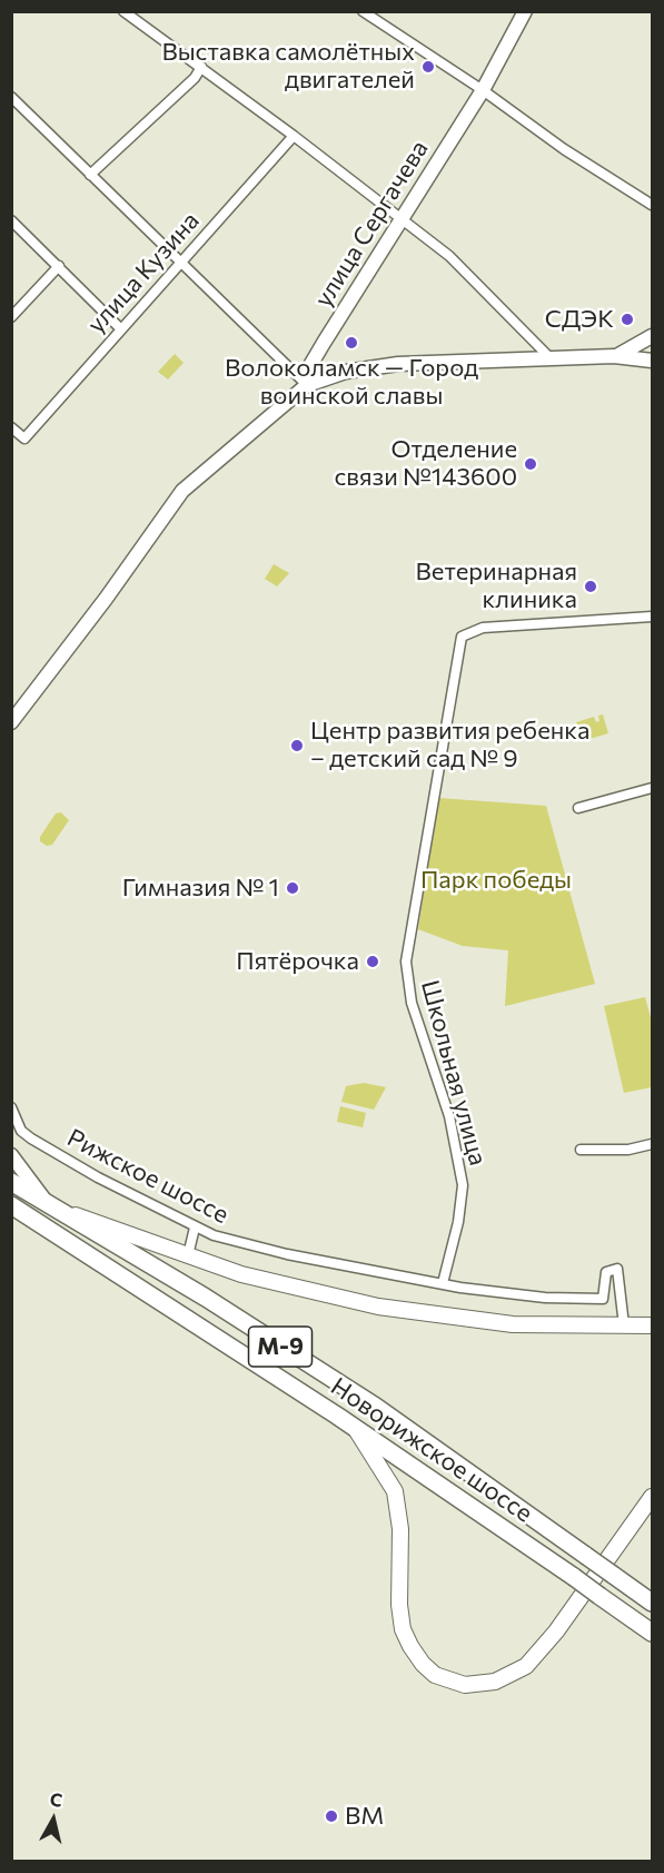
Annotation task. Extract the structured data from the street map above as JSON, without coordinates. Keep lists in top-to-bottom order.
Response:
{
  "streets": {
    "highway": ["М-9", "Новорижское шоссе"],
    "main road": ["улица Сергачева"],
    "street": ["улица Кузина", "Школьная улица", "Рижское шоссе"]
  },
  "crossings": [
    ["Школьная улица", "Рижское шоссе"],
    ["М-9", "Новорижское шоссе"]
  ],
  "parks": ["Парк победы"],
  "places": [
    "Выставка самолётных двигателей",
    "СДЭК",
    "Волоколамск — Город воинской славы",
    "Отделение связи №143600",
    "Ветеринарная клиника",
    "Центр развития ребенка – детский сад № 9",
    "Гимназия № 1",
    "Пятёрочка",
    "ВМ"
  ],
  "north": "top"
}
